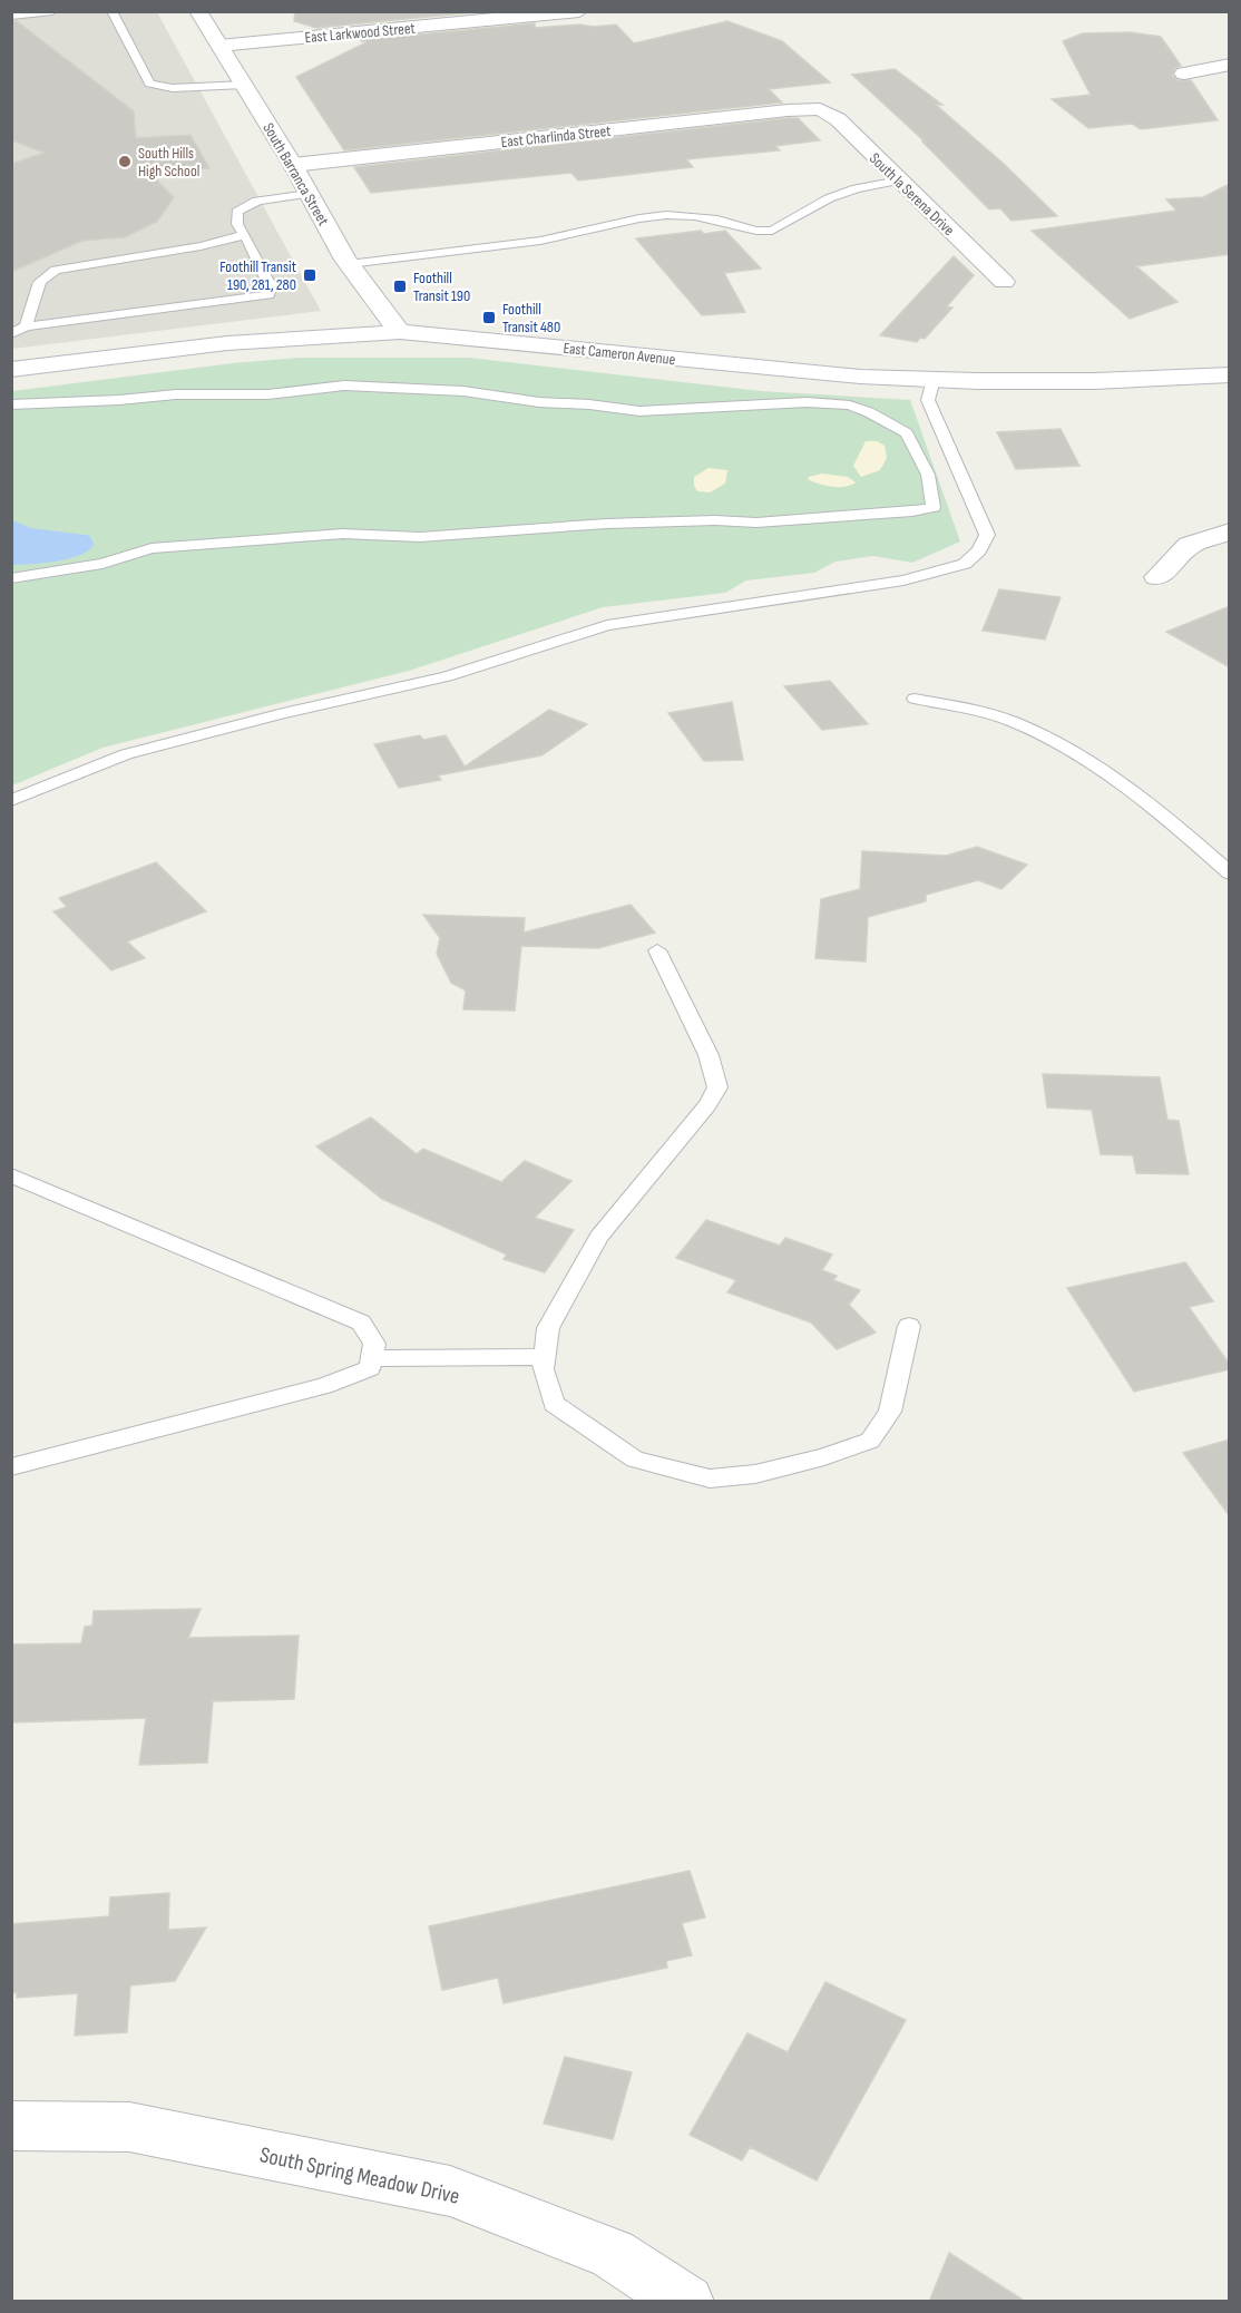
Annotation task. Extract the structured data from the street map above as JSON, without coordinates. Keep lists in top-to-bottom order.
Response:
{
  "streets": {
    "main road": [
      "East Larkwood Street",
      "East Charlinda Street",
      "South Barranca Street",
      "South la Serena Drive",
      "East Cameron Avenue",
      "South Spring Meadow Drive"
    ]
  },
  "crossings": [
    ["East Larkwood Street", "South Barranca Street"],
    ["East Charlinda Street", "South Barranca Street"],
    ["East Charlinda Street", "South la Serena Drive"],
    ["South Barranca Street", "East Cameron Avenue"]
  ],
  "places": {
    "other": ["South Hills High School"],
    "transit": ["Foothill Transit 190, 281, 280", "Foothill Transit 190", "Foothill Transit 480"]
  }
}
